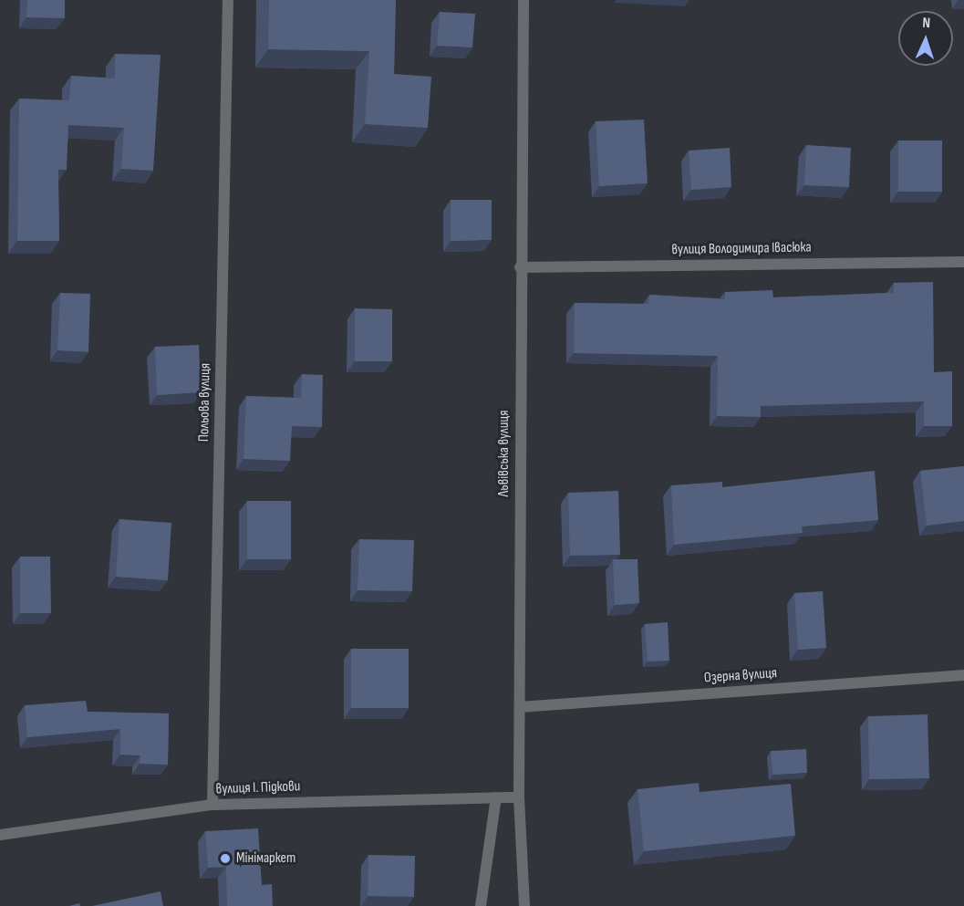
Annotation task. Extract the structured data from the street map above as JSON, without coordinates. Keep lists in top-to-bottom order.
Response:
{
  "streets": {
    "street": [
      "вулиця Володимира Івасюка",
      "Польова вулиця",
      "Львівська вулиця",
      "Озерна вулиця",
      "вулиця І. Підкови"
    ]
  },
  "crossings": [
    ["вулиця Володимира Івасюка", "Львівська вулиця"],
    ["Польова вулиця", "вулиця І. Підкови"],
    ["Львівська вулиця", "Озерна вулиця"],
    ["Львівська вулиця", "вулиця І. Підкови"]
  ],
  "places": ["Мінімаркет"],
  "north": "top"
}
